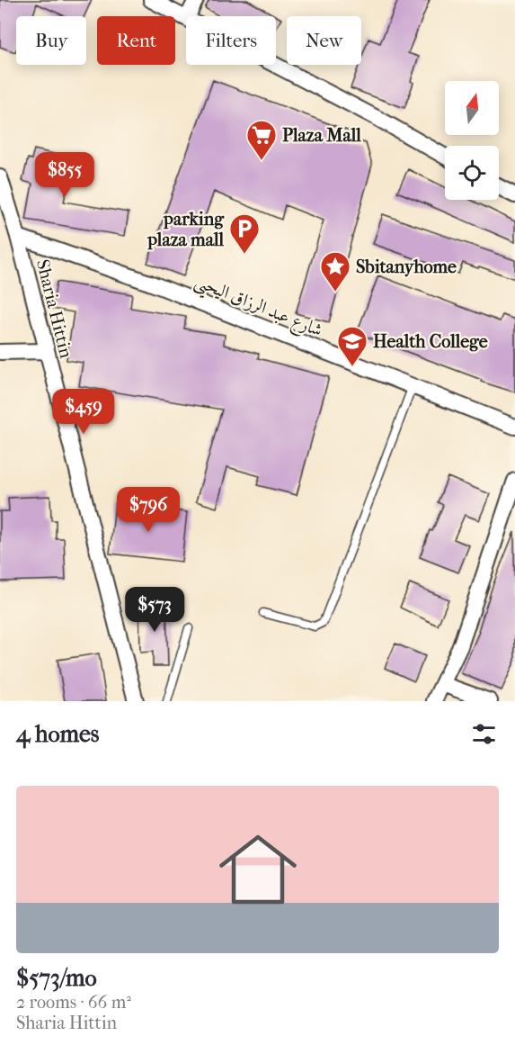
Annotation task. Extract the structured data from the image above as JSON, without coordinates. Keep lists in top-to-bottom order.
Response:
{
  "streets": {
    "street": ["شارع عبد الرزاق اليحيى", "Sharia Hittin"]
  },
  "crossings": [
    ["شارع عبد الرزاق اليحيى", "Sharia Hittin"]
  ],
  "places": {
    "supermarket": ["Plaza Mall"],
    "parking": ["parking plaza mall"],
    "place": ["Sbitanyhome"],
    "school or university": ["Health College"]
  },
  "north": "top",
  "page": {
    "chip": [
      "Buy",
      "Rent",
      "Filters",
      "New"
    ],
    "price": [
      "$855",
      "$459",
      "$796",
      "$573"
    ],
    "heading": "4 homes",
    "list": [
      {
        "name": "$573/mo",
        "note": "2 rooms · 66 m² · Sharia Hittin"
      }
    ]
  }
}
